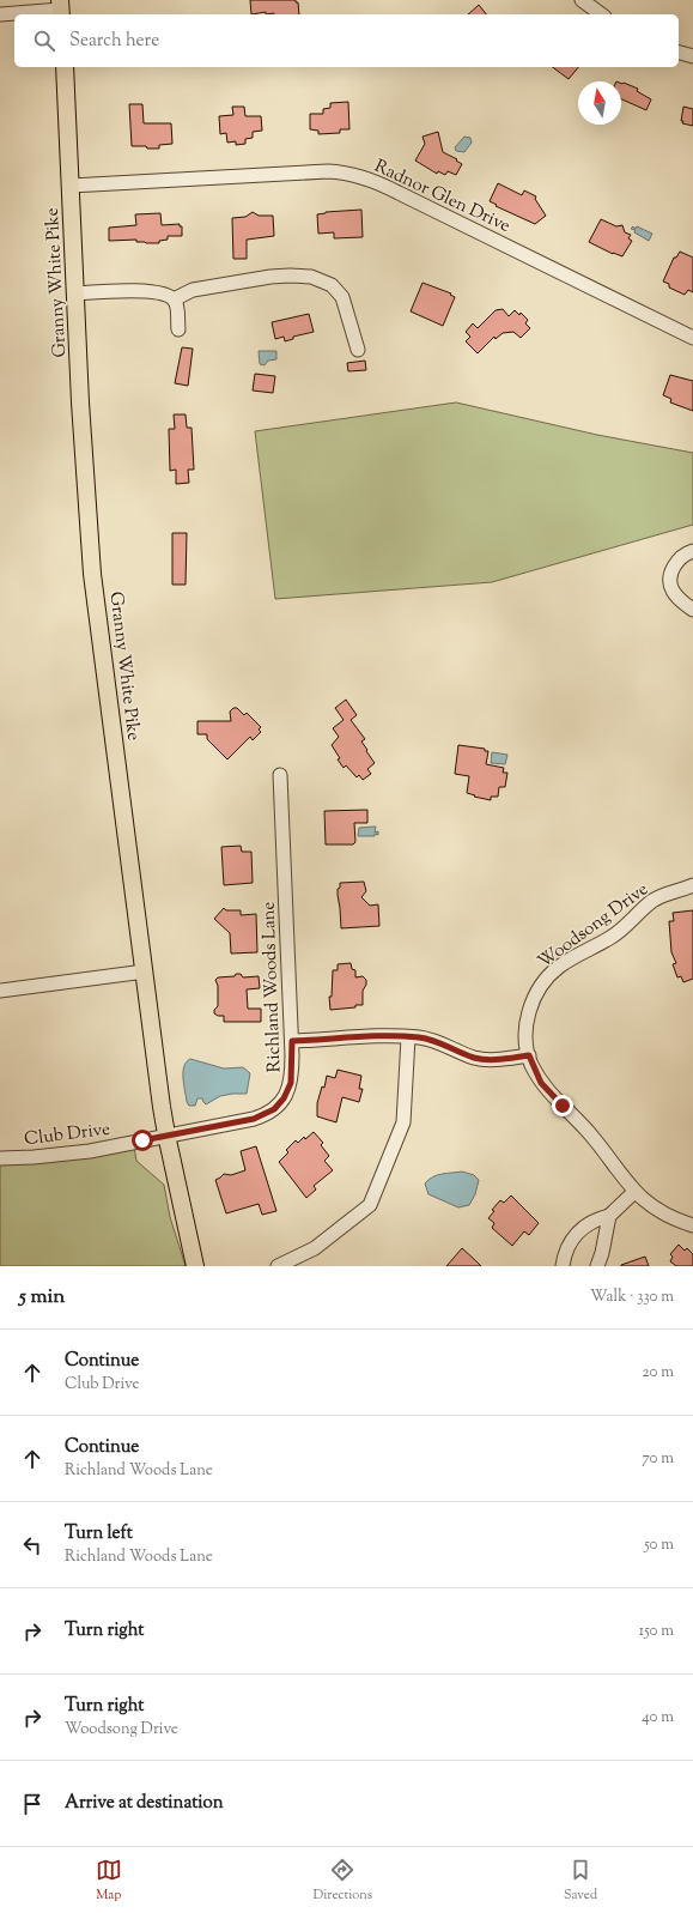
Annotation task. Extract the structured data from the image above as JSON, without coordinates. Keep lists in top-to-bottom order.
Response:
{
  "streets": {
    "main road": ["Granny White Pike"],
    "street": [
      "Radnor Glen Drive",
      "Woodsong Drive",
      "Richland Woods Lane",
      "Club Drive"
    ]
  },
  "crossings": [
    ["Radnor Glen Drive", "Granny White Pike"],
    ["Granny White Pike", "Richland Woods Lane"],
    ["Granny White Pike", "Club Drive"],
    ["Richland Woods Lane", "Club Drive"]
  ],
  "north": "top",
  "page": {
    "search": "Search here",
    "heading": ["5 min", "Walk · 330 m"],
    "list": [
      ["Continue", "Club Drive", "20 m"],
      ["Continue", "Richland Woods Lane", "70 m"],
      ["Turn left", "Richland Woods Lane", "50 m"],
      ["Turn right", "150 m"],
      ["Turn right", "Woodsong Drive", "40 m"],
      "Arrive at destination"
    ],
    "nav": ["Map", "Directions", "Saved"]
  }
}
